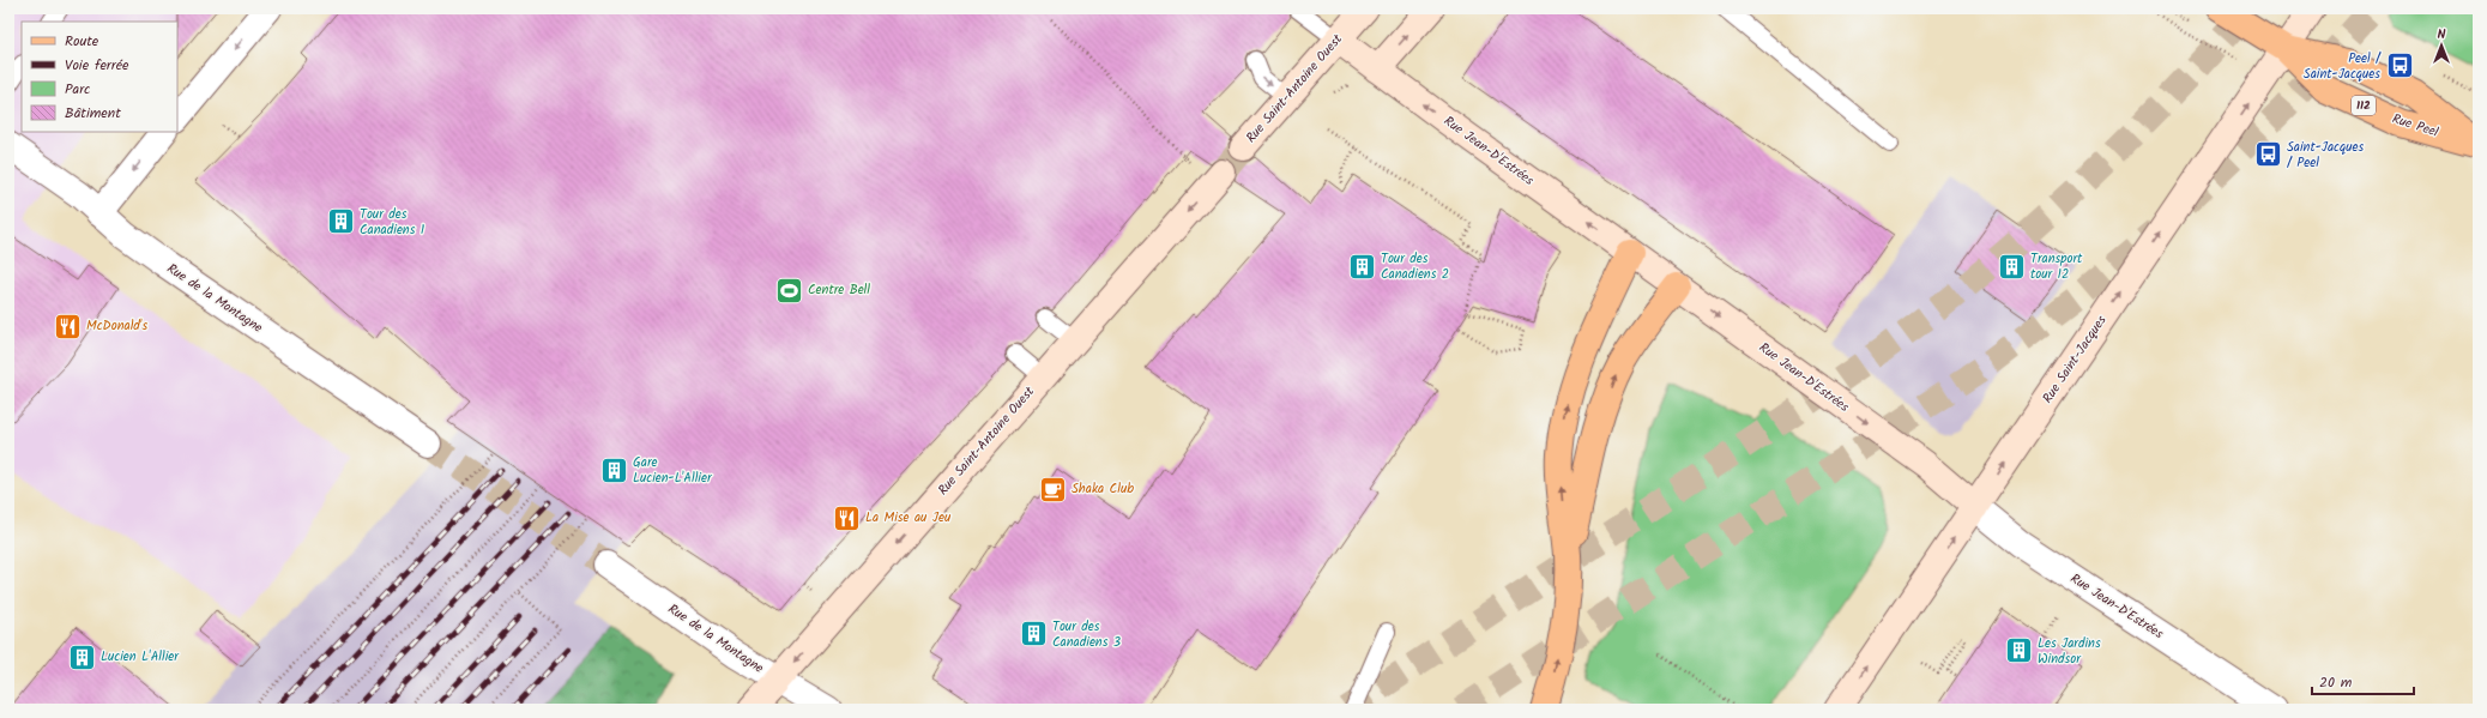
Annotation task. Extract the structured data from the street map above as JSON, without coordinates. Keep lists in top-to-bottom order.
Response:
{
  "streets": {
    "main road": [
      "Rue Saint-Antoine Ouest",
      "112",
      "Rue Peel",
      "Rue Jean-D'Estrées",
      "Rue Saint-Jacques"
    ],
    "street": ["Rue de la Montagne"]
  },
  "crossings": [
    ["Rue Saint-Antoine Ouest", "Rue Jean-D'Estrées"],
    ["Rue Saint-Antoine Ouest", "Rue de la Montagne"],
    ["Rue Peel", "Rue Saint-Jacques"],
    ["Rue Jean-D'Estrées", "Rue Saint-Jacques"]
  ],
  "one_way": ["Rue Saint-Antoine Ouest", "Rue Saint-Jacques"],
  "places": {
    "bus stop": ["Peel / Saint-Jacques", "Saint-Jacques / Peel"],
    "building": [
      "Tour des Canadiens 1",
      "Tour des Canadiens 2",
      "Transport tour 12",
      "Gare Lucien-L'Allier",
      "Tour des Canadiens 3",
      "Les Jardins Windsor",
      "Lucien L'Allier"
    ],
    "sports": ["Centre Bell"],
    "restaurant": ["McDonald's", "La Mise au Jeu"],
    "cafe": ["Shaka Club"]
  },
  "legend": [
    "Route",
    "Voie ferrée",
    "Parc",
    "Bâtiment"
  ],
  "scale_bar": "20 m",
  "north": "top"
}
